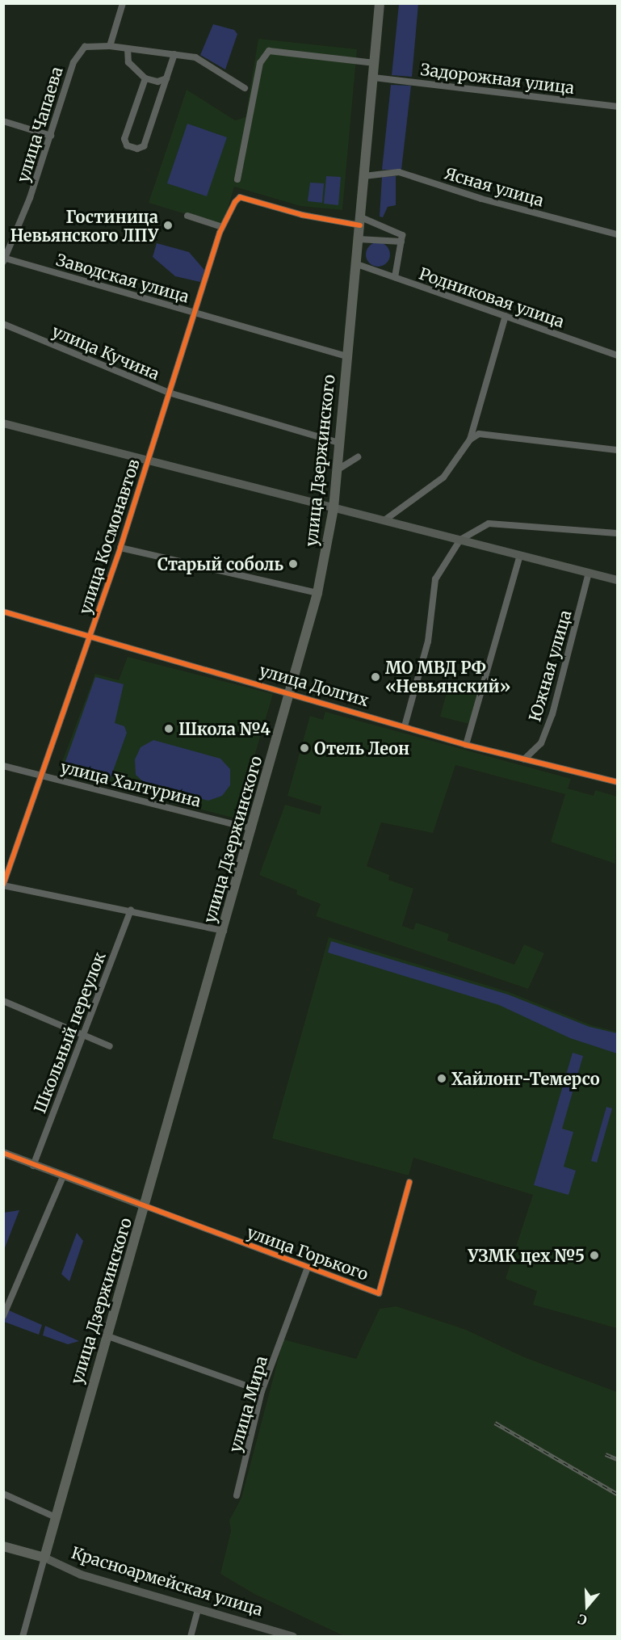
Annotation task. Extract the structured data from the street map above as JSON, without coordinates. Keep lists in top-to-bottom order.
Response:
{
  "streets": {
    "main road": ["улица Дзержинского", "Красноармейская улица"],
    "street": [
      "Задорожная улица",
      "улица Чапаева",
      "Ясная улица",
      "Заводская улица",
      "Родниковая улица",
      "улица Кучина",
      "улица Космонавтов",
      "Южная улица",
      "улица Долгих",
      "улица Халтурина",
      "Школьный переулок",
      "улица Горького",
      "улица Мира"
    ]
  },
  "crossings": [
    ["Задорожная улица", "улица Дзержинского"],
    ["улица Чапаева", "Заводская улица"],
    ["Ясная улица", "улица Дзержинского"],
    ["Заводская улица", "улица Дзержинского"],
    ["Заводская улица", "улица Космонавтов"],
    ["Родниковая улица", "улица Дзержинского"],
    ["улица Кучина", "улица Дзержинского"],
    ["улица Кучина", "улица Космонавтов"],
    ["улица Дзержинского", "улица Космонавтов"],
    ["улица Дзержинского", "улица Долгих"],
    ["улица Дзержинского", "улица Халтурина"],
    ["улица Дзержинского", "улица Горького"],
    ["улица Дзержинского", "Красноармейская улица"],
    ["улица Космонавтов", "улица Долгих"],
    ["улица Космонавтов", "улица Халтурина"],
    ["Южная улица", "улица Долгих"],
    ["улица Горького", "улица Мира"]
  ],
  "places": [
    "Гостиница Невьянского ЛПУ",
    "Старый соболь",
    "МО МВД РФ «Невьянский»",
    "Школа №4",
    "Отель Леон",
    "Хайлонг-Темерсо",
    "УЗМК цех №5"
  ],
  "north": "bottom"
}
